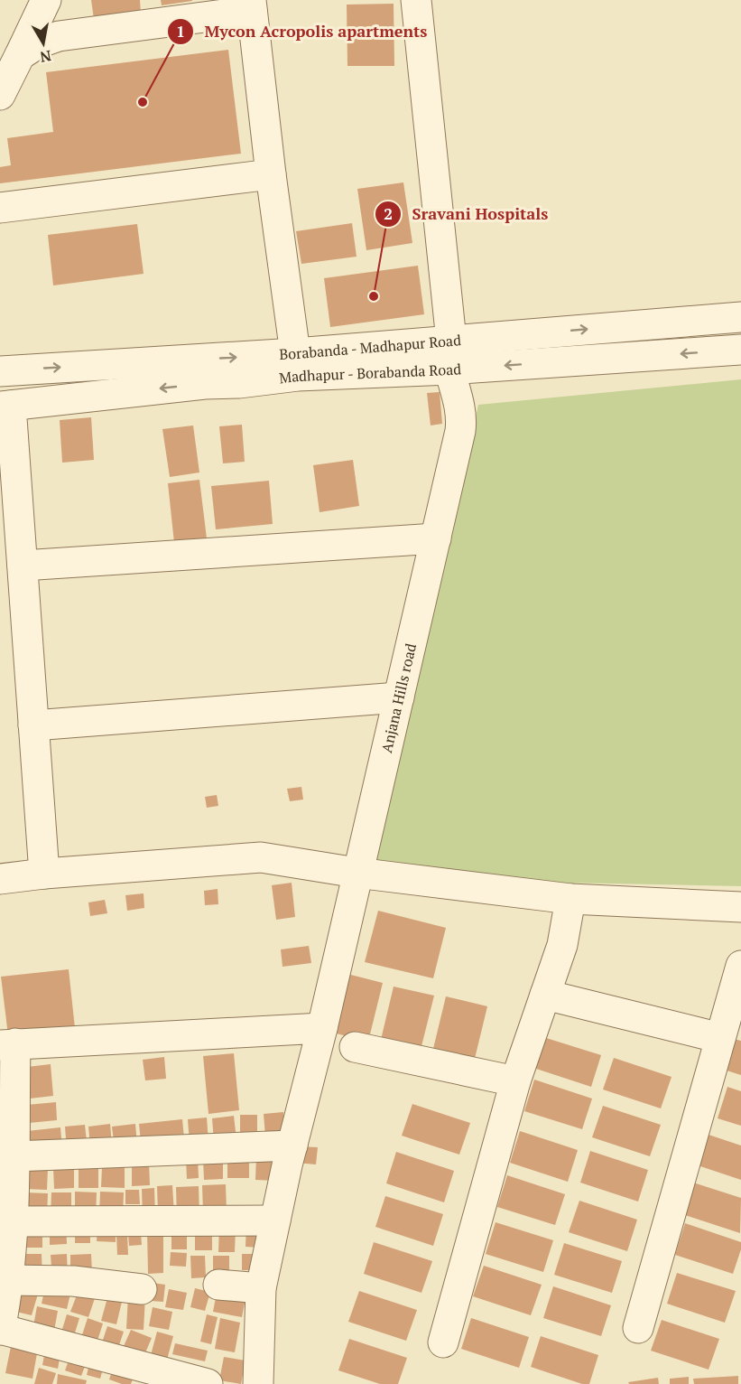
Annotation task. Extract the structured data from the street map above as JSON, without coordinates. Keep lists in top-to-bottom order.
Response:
{
  "streets": {
    "street": ["Borabanda - Madhapur Road", "Madhapur - Borabanda Road", "Anjana Hills road"]
  },
  "crossings": [
    ["Madhapur - Borabanda Road", "Anjana Hills road"]
  ],
  "places": ["Mycon Acropolis apartments", "Sravani Hospitals"],
  "north": "bottom"
}
